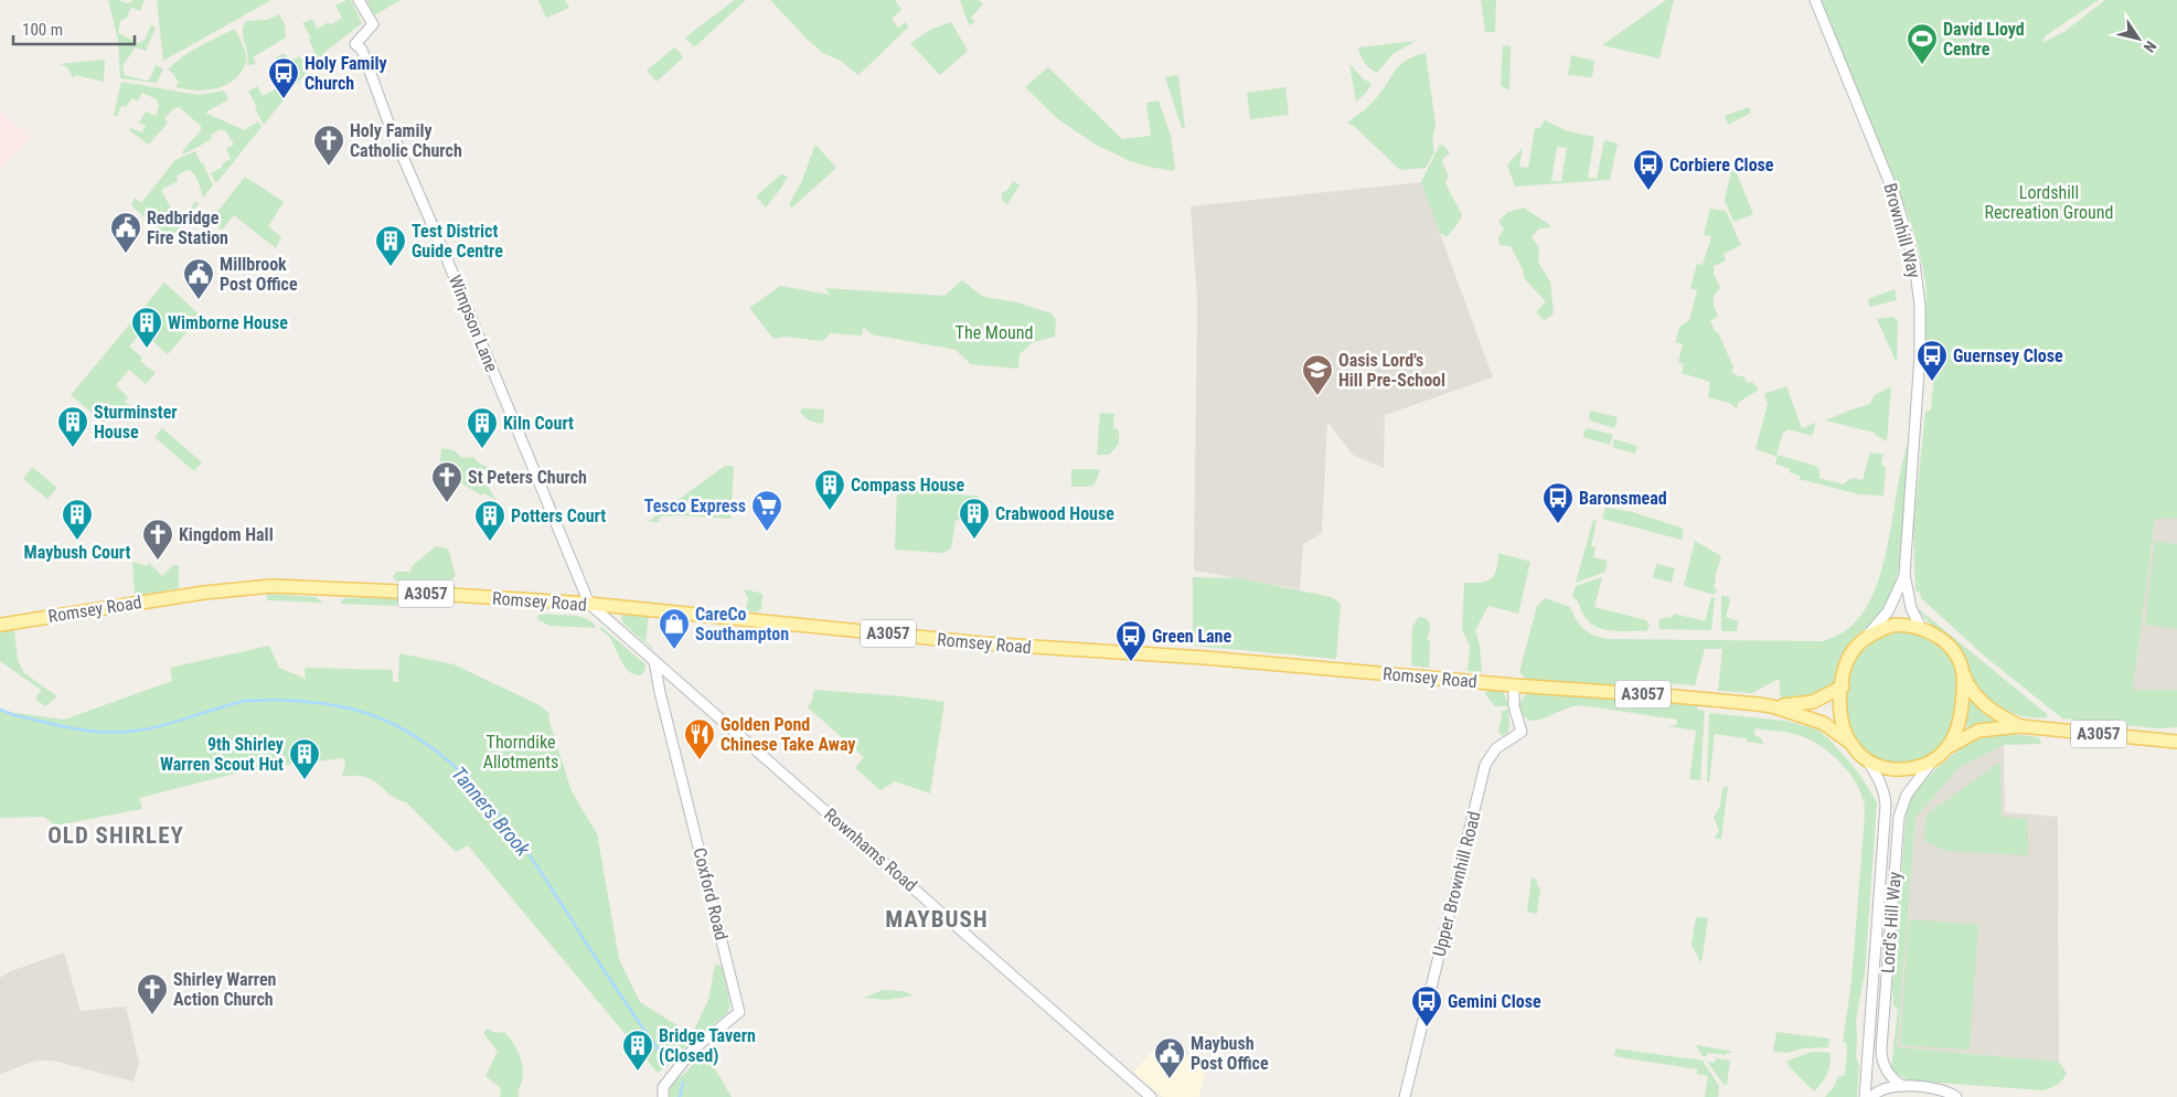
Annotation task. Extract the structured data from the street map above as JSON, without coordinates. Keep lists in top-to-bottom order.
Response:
{
  "streets": {
    "main road": ["A3057", "Romsey Road"],
    "street": [
      "Brownhill Way",
      "Wimpson Lane",
      "Rownhams Road",
      "Upper Brownhill Road",
      "Coxford Road",
      "Lord's Hill Way"
    ]
  },
  "crossings": [
    ["Brownhill Way", "A3057"],
    ["Brownhill Way", "Romsey Road"],
    ["Brownhill Way", "Lord's Hill Way"],
    ["Wimpson Lane", "Romsey Road"],
    ["Wimpson Lane", "Rownhams Road"],
    ["A3057", "Romsey Road"],
    ["A3057", "Lord's Hill Way"],
    ["Romsey Road", "Rownhams Road"],
    ["Romsey Road", "Upper Brownhill Road"],
    ["Romsey Road", "Lord's Hill Way"],
    ["Rownhams Road", "Coxford Road"]
  ],
  "districts": ["OLD SHIRLEY", "MAYBUSH"],
  "water": ["Tanners Brook"],
  "parks": ["Lordshill Recreation Ground", "The Mound", "Thorndike Allotments"],
  "places": {
    "sports": ["David Lloyd Centre"],
    "bus stop": [
      "Holy Family Church",
      "Corbiere Close",
      "Guernsey Close",
      "Baronsmead",
      "Green Lane",
      "Gemini Close"
    ],
    "church": [
      "Holy Family Catholic Church",
      "St Peters Church",
      "Kingdom Hall",
      "Shirley Warren Action Church"
    ],
    "public building": ["Redbridge Fire Station", "Millbrook Post Office", "Maybush Post Office"],
    "building": [
      "Test District Guide Centre",
      "Wimborne House",
      "Sturminster House",
      "Kiln Court",
      "Compass House",
      "Crabwood House",
      "Maybush Court",
      "Potters Court",
      "9th Shirley Warren Scout Hut",
      "Bridge Tavern (Closed)"
    ],
    "school or university": ["Oasis Lord's Hill Pre-School"],
    "supermarket": ["Tesco Express"],
    "shop": ["CareCo Southampton"],
    "restaurant": ["Golden Pond Chinese Take Away"]
  },
  "scale_bar": "100 m",
  "north": "bottom right"
}
